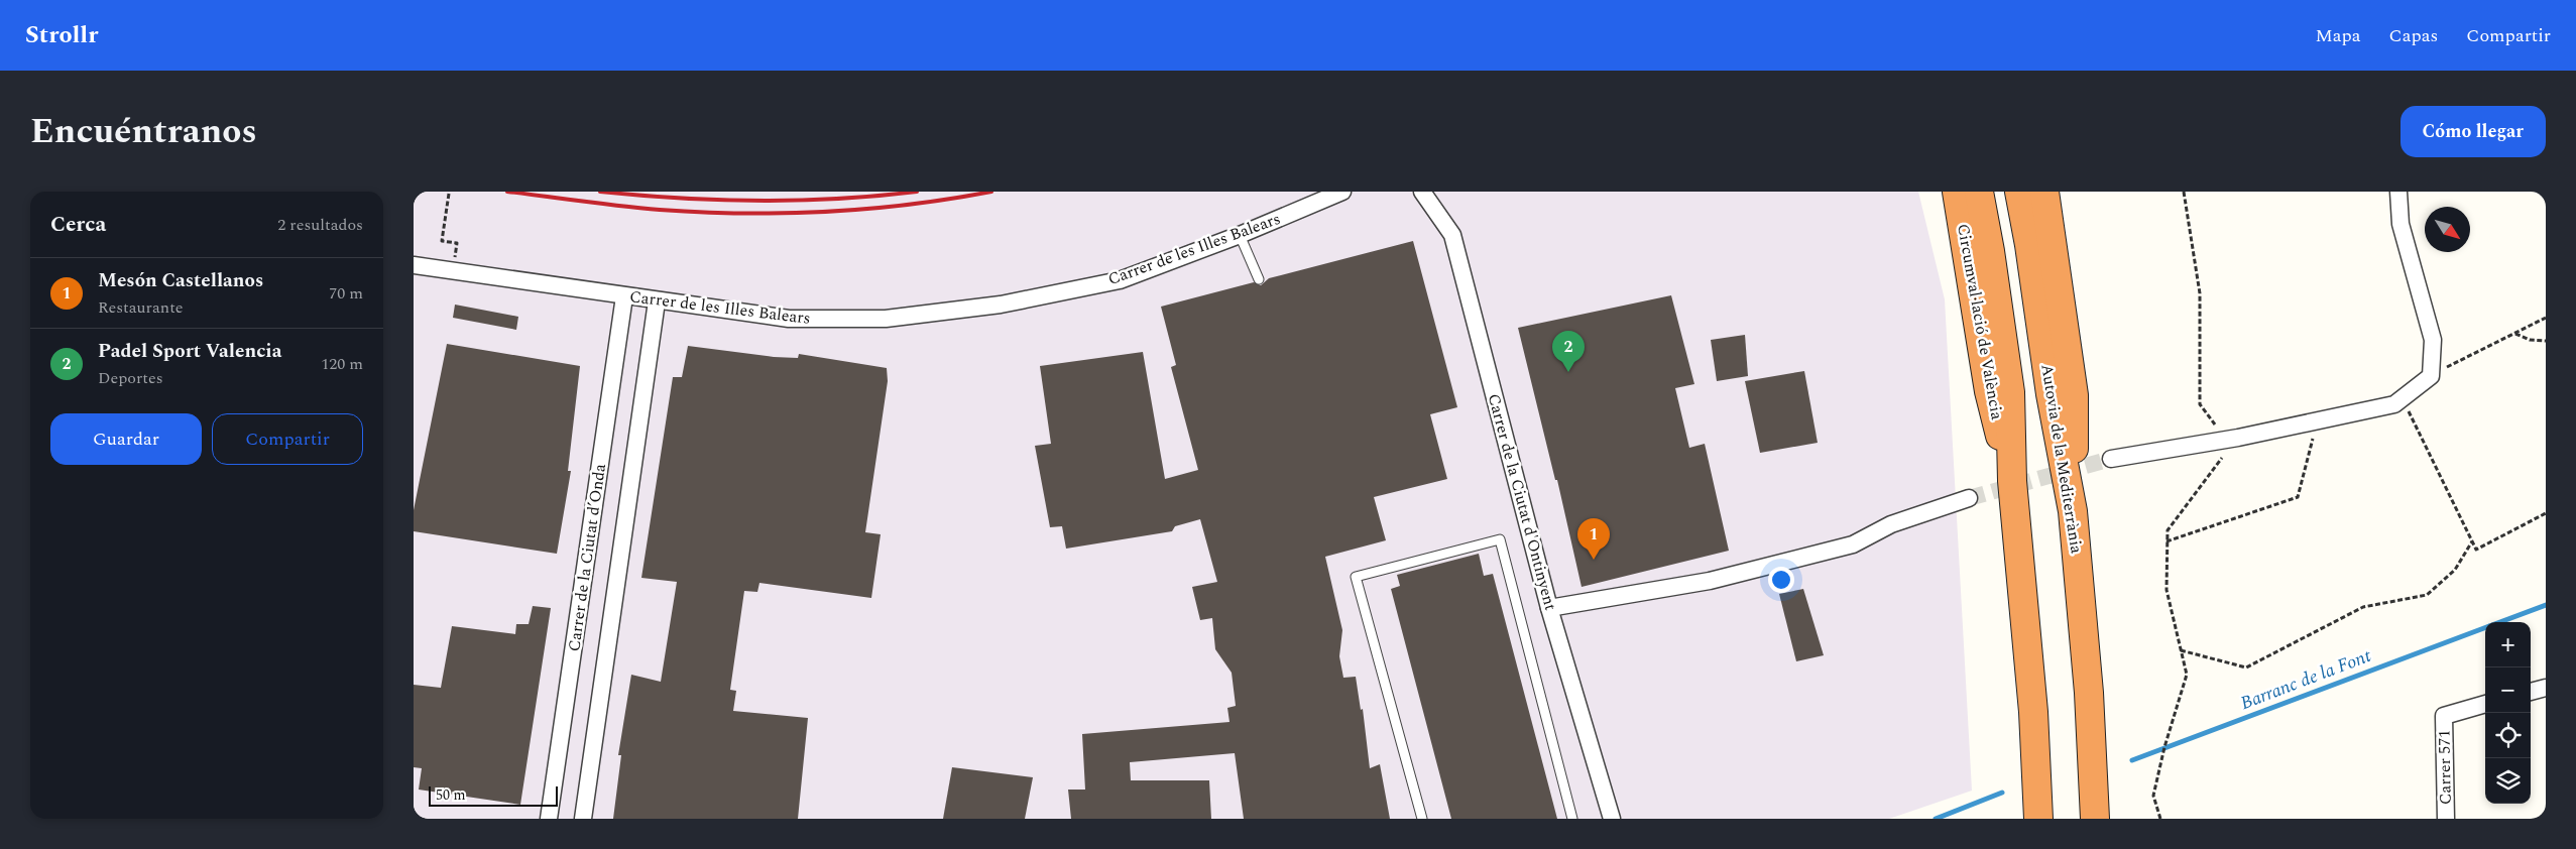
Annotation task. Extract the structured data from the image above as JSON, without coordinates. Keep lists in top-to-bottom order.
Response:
{
  "streets": {
    "highway": ["Circumval·lació de València", "Autovia de la Mediterrània"],
    "street": [
      "Carrer de les Illes Balears",
      "Carrer de la Ciutat d'Ontinyent",
      "Carrer de la Ciutat d’Onda",
      "Carrer 571"
    ]
  },
  "crossings": [
    ["Carrer de les Illes Balears", "Carrer de la Ciutat d’Onda"]
  ],
  "water": ["Barranc de la Font"],
  "scale_bar": "50 m",
  "north": "bottom right",
  "page": {
    "header": "Strollr",
    "nav": ["Mapa", "Capas", "Compartir"],
    "title": "Encuéntranos",
    "buttons": [
      "Cómo llegar",
      ["Guardar", "Compartir"]
    ],
    "heading": ["Cerca", "2 resultados"],
    "list": [
      {
        "mark": "1",
        "name": "Mesón Castellanos",
        "note": "Restaurante",
        "value": "70 m"
      },
      {
        "mark": "2",
        "name": "Padel Sport Valencia",
        "note": "Deportes",
        "value": "120 m"
      }
    ],
    "pins": ["2", "1"],
    "map_buttons": ["+", "−"],
    "scale": "50 m"
  }
}
